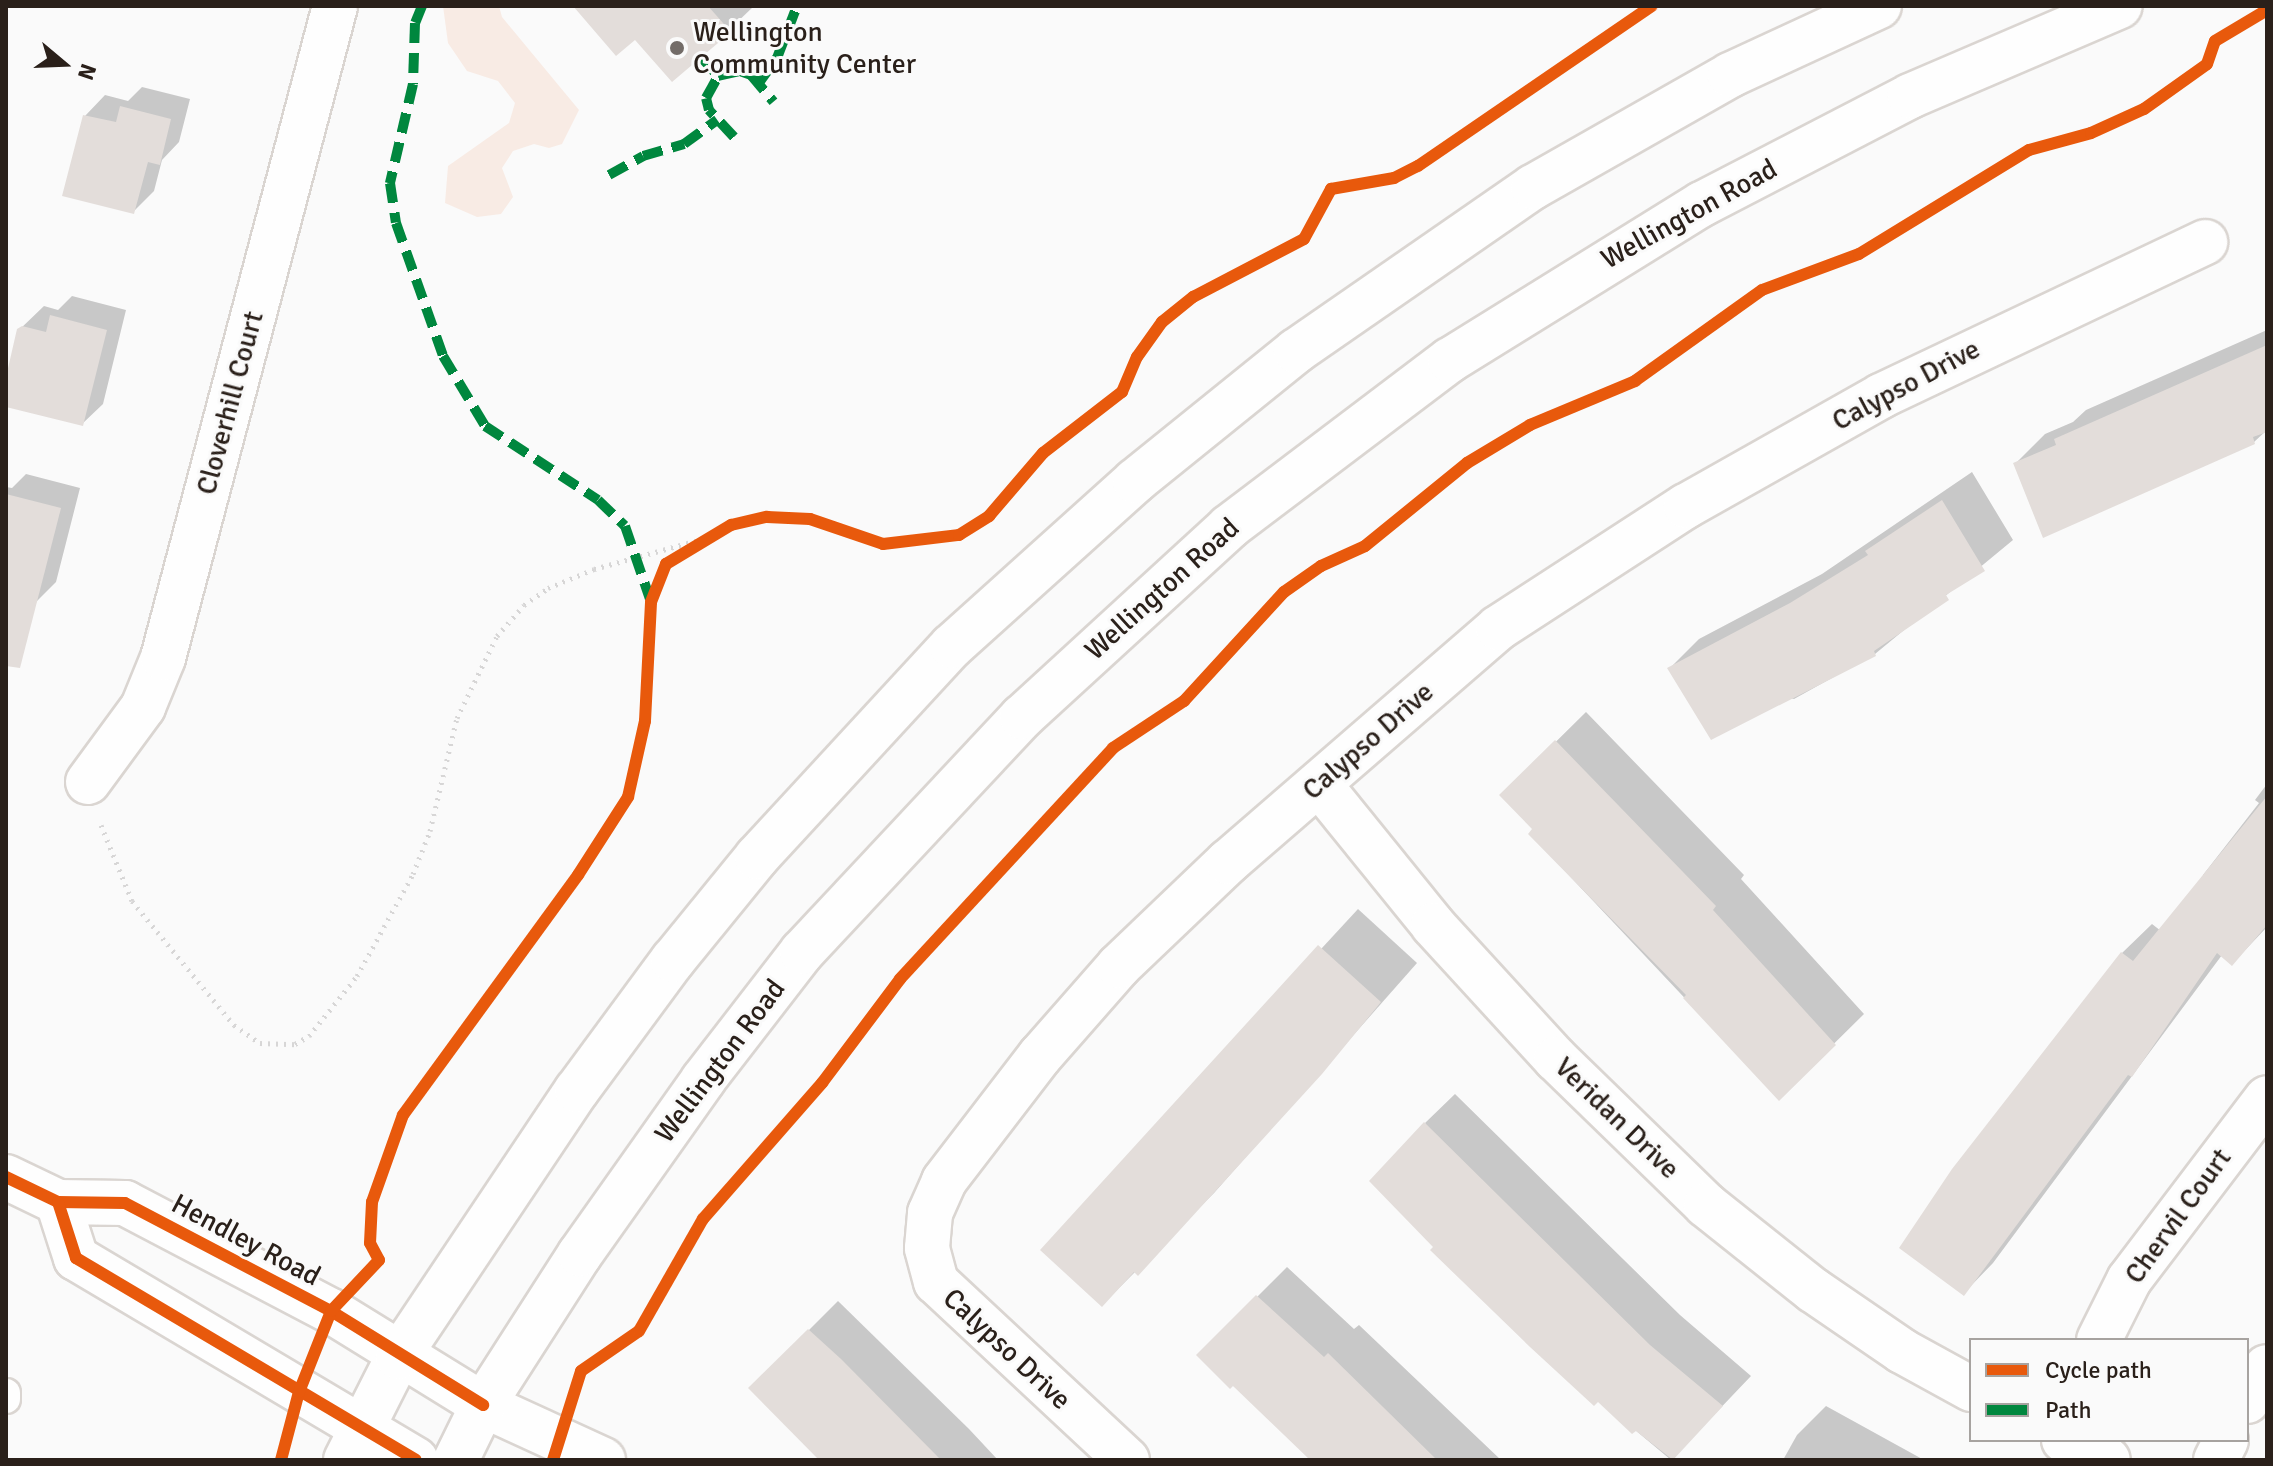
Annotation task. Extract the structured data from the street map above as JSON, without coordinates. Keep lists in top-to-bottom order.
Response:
{
  "streets": {
    "street": [
      "Wellington Road",
      "Calypso Drive",
      "Cloverhill Court",
      "Veridan Drive",
      "Chervil Court",
      "Hendley Road"
    ]
  },
  "crossings": [
    ["Wellington Road", "Hendley Road"],
    ["Calypso Drive", "Veridan Drive"]
  ],
  "places": ["Wellington Community Center"],
  "legend": ["Cycle path", "Path"],
  "north": "right"
}
